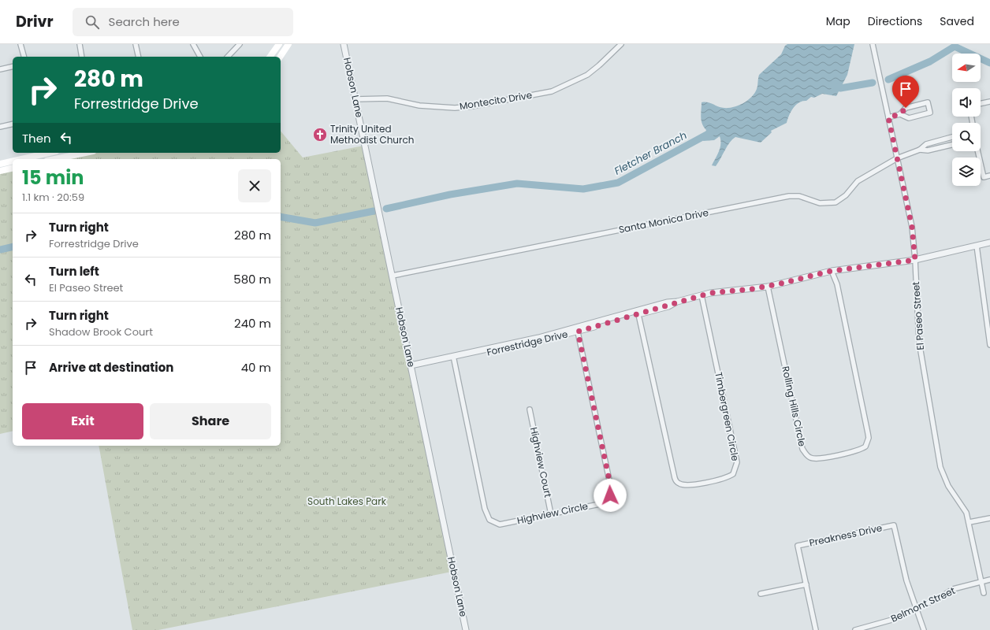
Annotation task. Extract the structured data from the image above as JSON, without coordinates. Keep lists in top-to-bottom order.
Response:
{
  "streets": {
    "street": [
      "Hobson Lane",
      "Montecito Drive",
      "Santa Monica Drive",
      "El Paseo Street",
      "Forrestridge Drive",
      "Rolling Hills Circle",
      "Timbergreen Circle",
      "Highview Court",
      "Highview Circle",
      "Preakness Drive",
      "Belmont Street"
    ]
  },
  "crossings": [
    ["Hobson Lane", "Montecito Drive"],
    ["Hobson Lane", "Santa Monica Drive"],
    ["Hobson Lane", "Forrestridge Drive"],
    ["Santa Monica Drive", "El Paseo Street"],
    ["El Paseo Street", "Forrestridge Drive"],
    ["El Paseo Street", "Belmont Street"],
    ["Forrestridge Drive", "Rolling Hills Circle"],
    ["Forrestridge Drive", "Timbergreen Circle"],
    ["Forrestridge Drive", "Highview Circle"],
    ["Highview Court", "Highview Circle"],
    ["Preakness Drive", "Belmont Street"]
  ],
  "water": ["Fletcher Branch"],
  "parks": ["South Lakes Park"],
  "places": {
    "church": ["Trinity United Methodist Church"]
  },
  "north": "left",
  "page": {
    "header": "Drivr",
    "search": "Search here",
    "nav": ["Map", "Directions", "Saved"],
    "turn": ["280 m", "Forrestridge Drive"],
    "then": "Then",
    "heading": ["15 min", "1.1 km · 20:59"],
    "list": [
      {
        "name": "Turn right",
        "note": "Forrestridge Drive",
        "value": "280 m"
      },
      {
        "name": "Turn left",
        "note": "El Paseo Street",
        "value": "580 m"
      },
      {
        "name": "Turn right",
        "note": "Shadow Brook Court",
        "value": "240 m"
      },
      {
        "name": "Arrive at destination",
        "value": "40 m"
      }
    ],
    "buttons": ["Exit", "Share"]
  }
}
